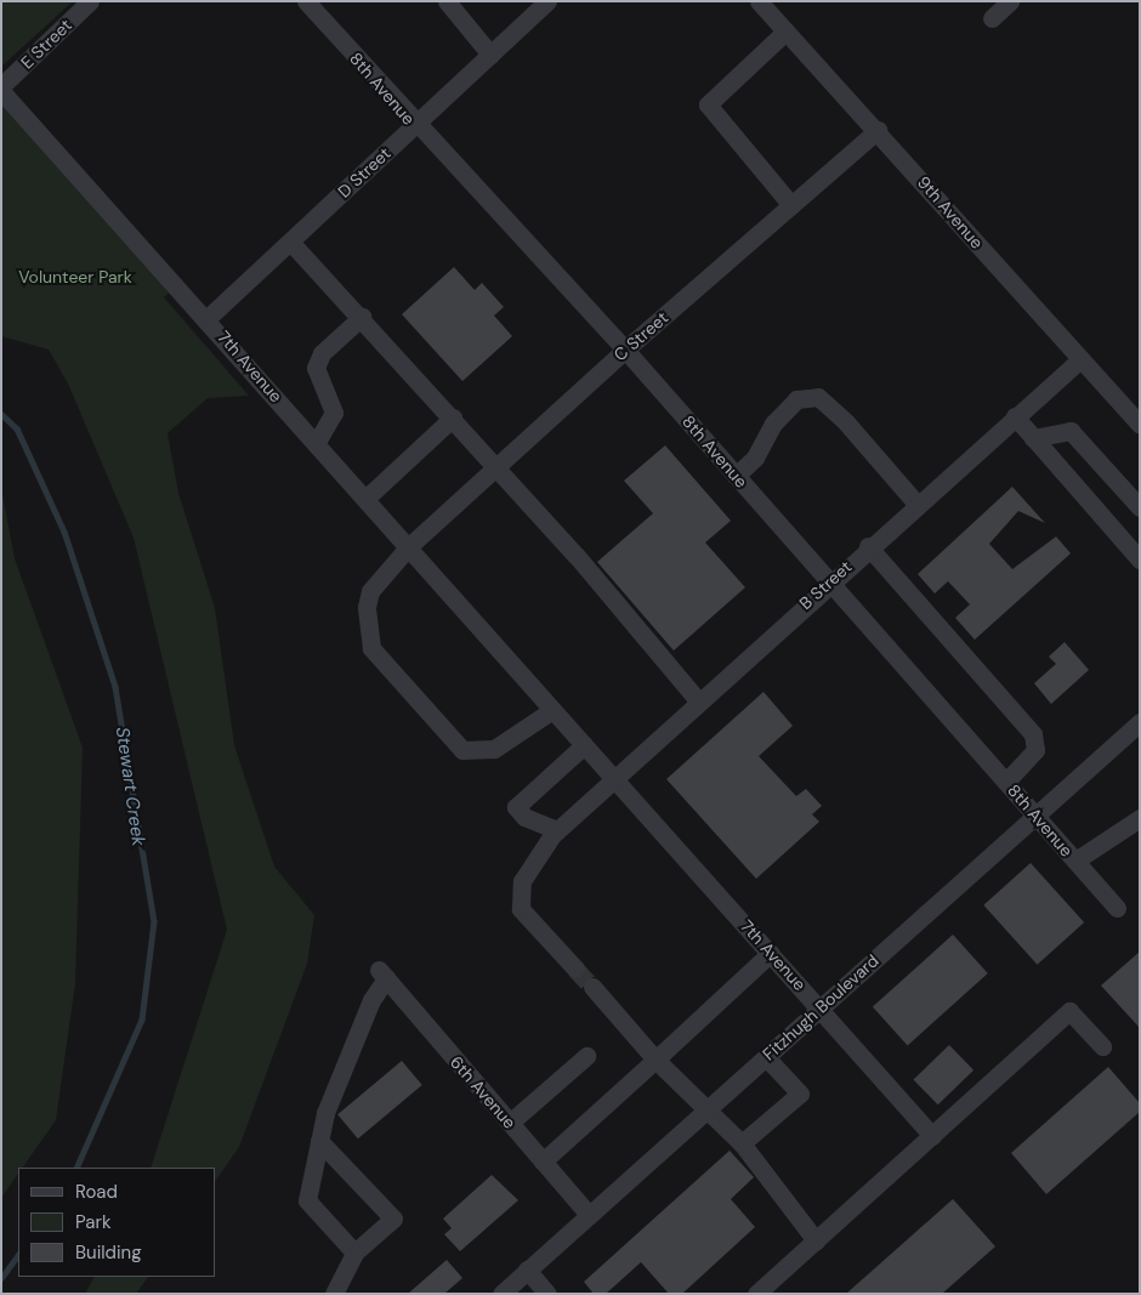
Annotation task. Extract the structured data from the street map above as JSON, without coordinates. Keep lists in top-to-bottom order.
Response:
{
  "streets": {
    "street": [
      "E Street",
      "8th Avenue",
      "D Street",
      "9th Avenue",
      "C Street",
      "7th Avenue",
      "B Street",
      "Fitzhugh Boulevard",
      "6th Avenue"
    ]
  },
  "crossings": [
    ["8th Avenue", "D Street"],
    ["8th Avenue", "C Street"],
    ["8th Avenue", "B Street"],
    ["8th Avenue", "Fitzhugh Boulevard"],
    ["D Street", "7th Avenue"],
    ["9th Avenue", "C Street"],
    ["9th Avenue", "B Street"],
    ["C Street", "7th Avenue"],
    ["7th Avenue", "B Street"],
    ["7th Avenue", "Fitzhugh Boulevard"],
    ["Fitzhugh Boulevard", "6th Avenue"]
  ],
  "water": ["Stewart Creek"],
  "parks": ["Volunteer Park"],
  "legend": ["Road", "Park", "Building"]
}
